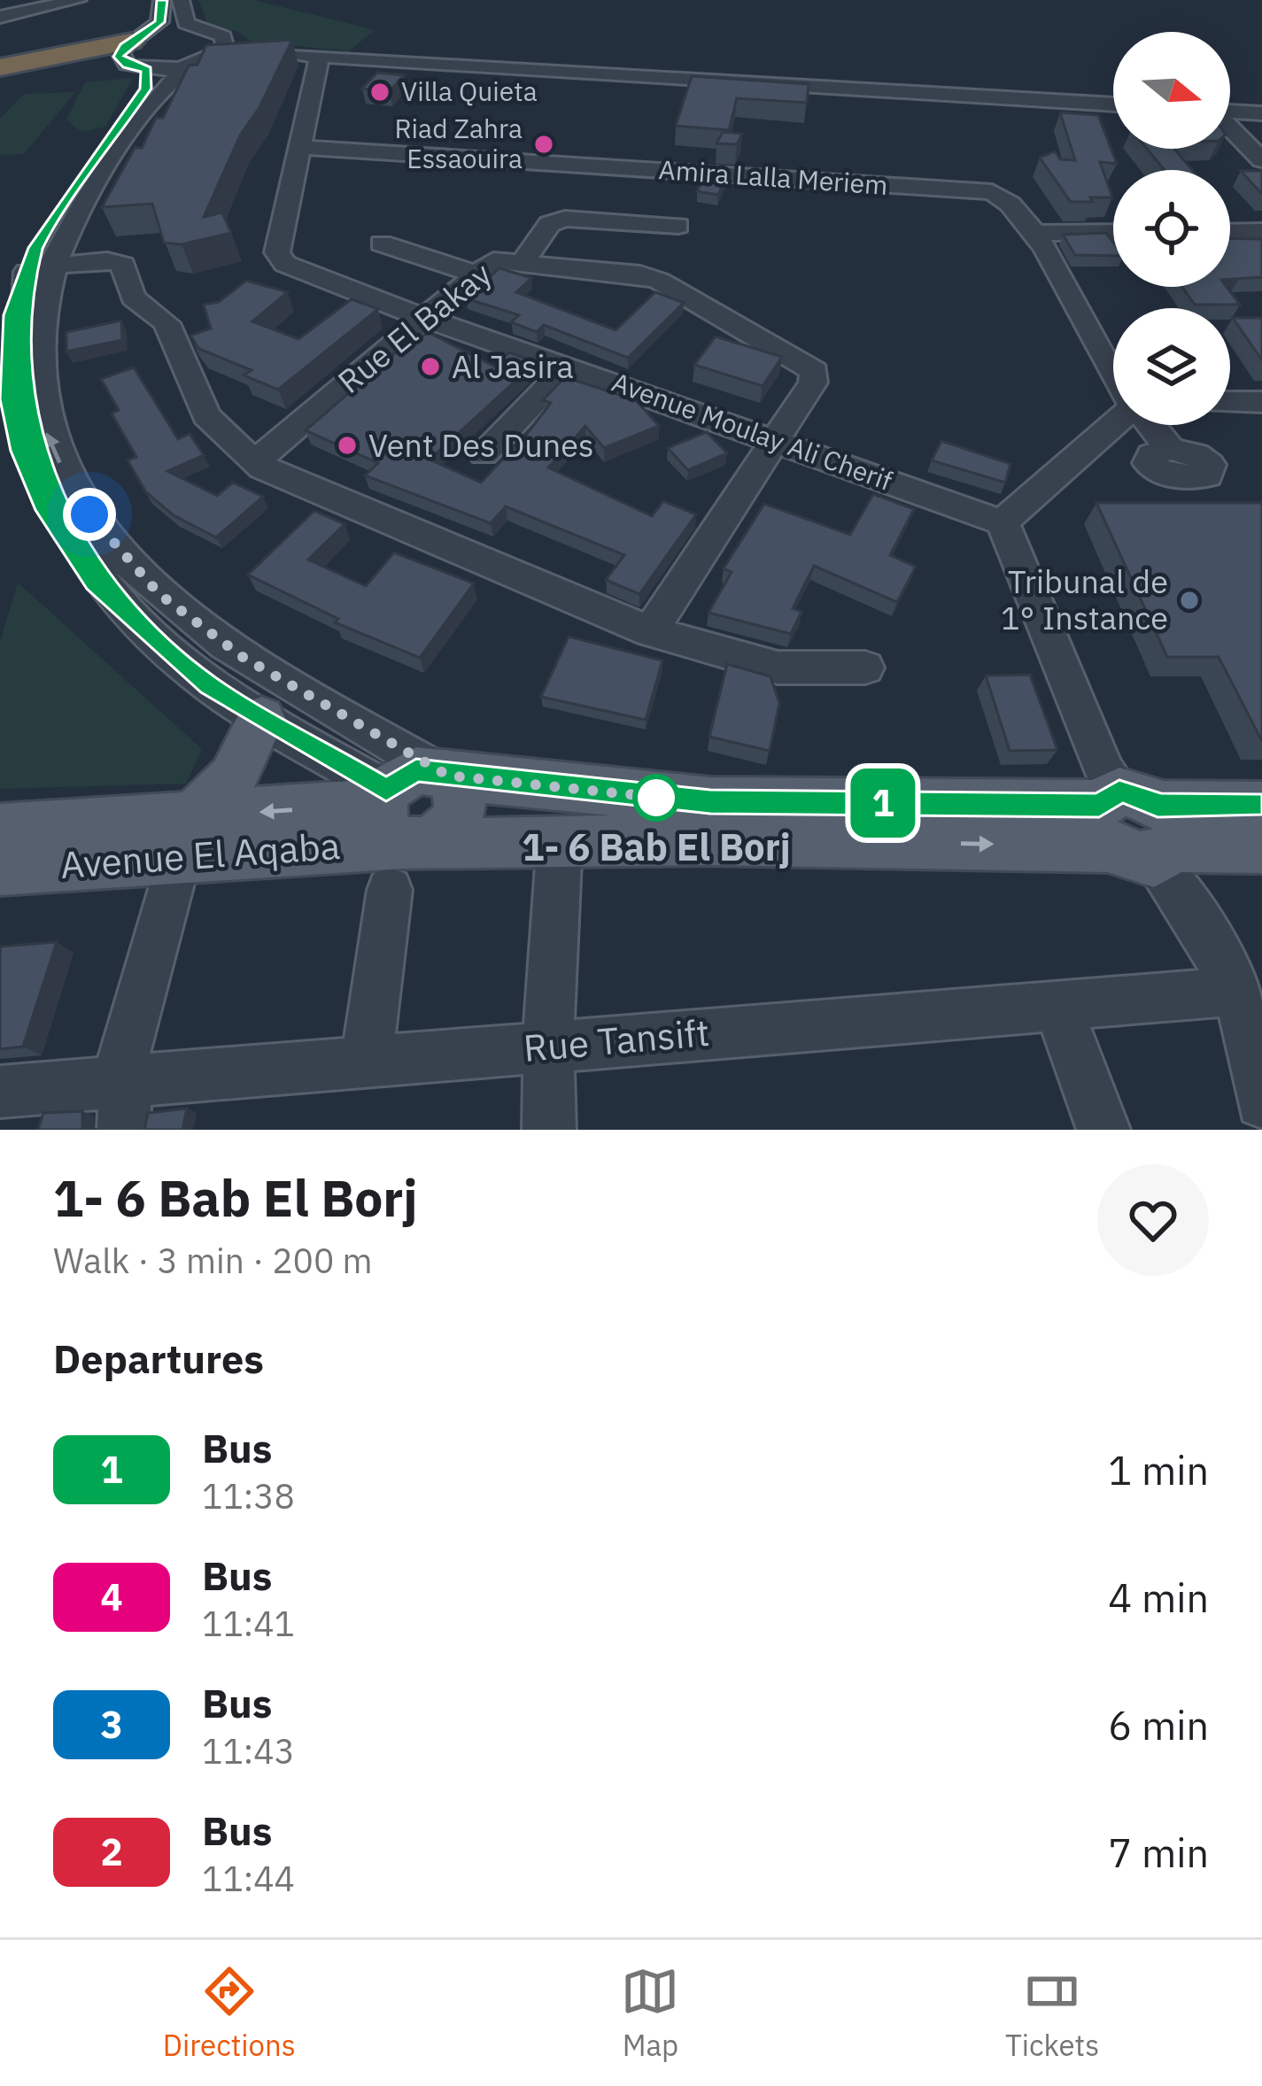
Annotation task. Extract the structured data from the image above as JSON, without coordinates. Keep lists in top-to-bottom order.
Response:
{
  "streets": {
    "main road": ["Avenue El Aqaba"],
    "street": [
      "Amira Lalla Meriem",
      "Rue El Bakay",
      "Avenue Moulay Ali Cherif",
      "Rue Tansift"
    ]
  },
  "crossings": [
    ["Amira Lalla Meriem", "Avenue Moulay Ali Cherif"],
    ["Rue El Bakay", "Avenue Moulay Ali Cherif"]
  ],
  "places": [
    "Villa Quieta",
    "Riad Zahra Essaouira",
    "Al Jasira",
    "Vent Des Dunes",
    "Tribunal de 1° Instance",
    "1- 6 Bab El Borj"
  ],
  "lines": ["bus line 1"],
  "north": "right",
  "page": {
    "on_map": "1",
    "heading": [
      ["1- 6 Bab El Borj", "Walk · 3 min · 200 m"],
      "Departures"
    ],
    "list": [
      {
        "mark": "1",
        "name": "Bus",
        "note": "11:38",
        "value": "1 min"
      },
      {
        "mark": "4",
        "name": "Bus",
        "note": "11:41",
        "value": "4 min"
      },
      {
        "mark": "3",
        "name": "Bus",
        "note": "11:43",
        "value": "6 min"
      },
      {
        "mark": "2",
        "name": "Bus",
        "note": "11:44",
        "value": "7 min"
      }
    ],
    "tabs": ["Directions", "Map", "Tickets"]
  }
}
